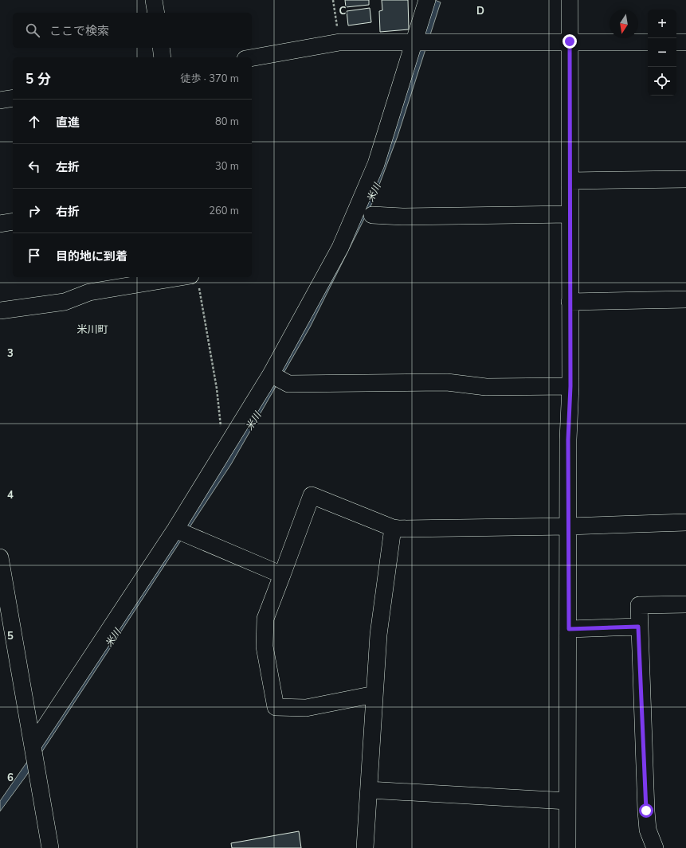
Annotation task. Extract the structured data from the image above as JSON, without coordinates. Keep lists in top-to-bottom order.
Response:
{
  "districts": ["米川町"],
  "water": ["米川"],
  "north": "bottom",
  "page": {
    "map_buttons": ["+", "−"],
    "search": "ここで検索",
    "heading": ["5 分", "徒歩 · 370 m"],
    "list": [
      ["直進", "80 m"],
      ["左折", "30 m"],
      ["右折", "260 m"],
      "目的地に到着"
    ]
  },
  "grid": {
    "columns": ["C", "D"],
    "rows": [
      "3",
      "4",
      "5",
      "6"
    ]
  }
}
